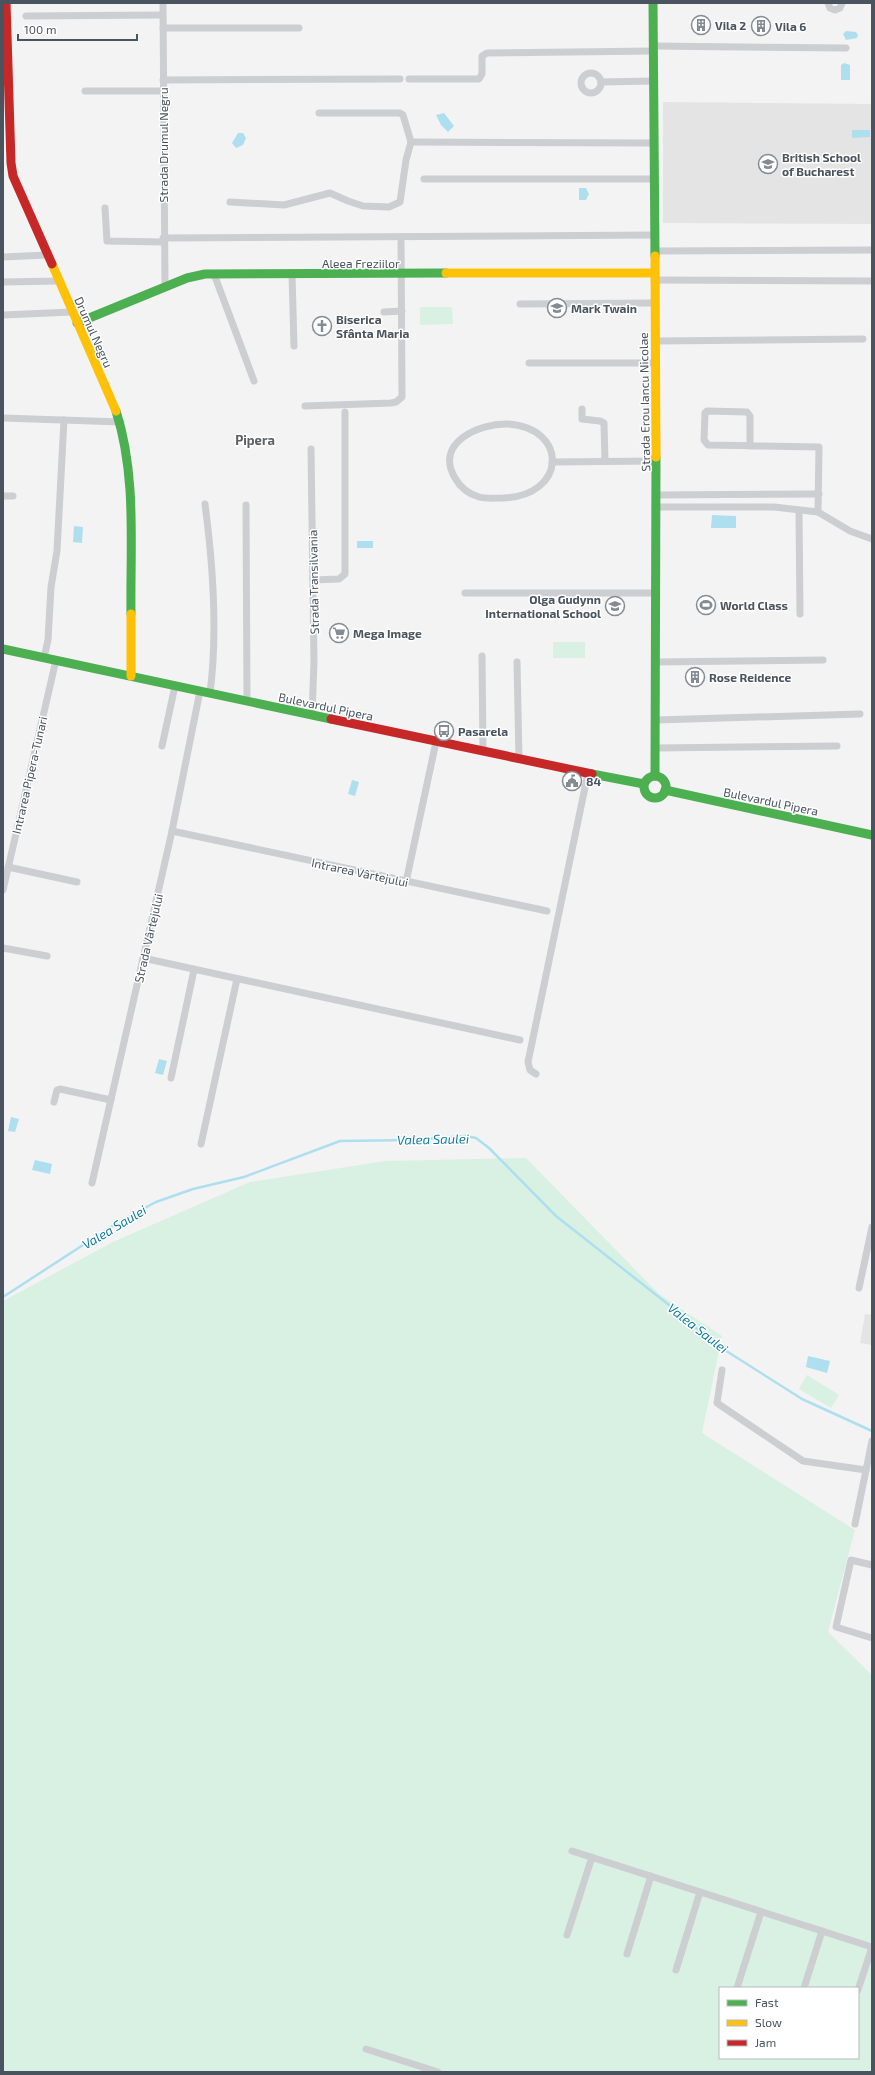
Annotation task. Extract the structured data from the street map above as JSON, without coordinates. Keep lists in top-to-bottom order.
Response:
{
  "streets": {
    "street": [
      "Strada Drumul Negru",
      "Aleea Freziilor",
      "Drumul Negru",
      "Strada Erou Iancu Nicolae",
      "Strada Transilvania",
      "Bulevardul Pipera",
      "Intrarea Pipera-Tunari",
      "Intrarea Vârtejului",
      "Strada Vârtejului"
    ]
  },
  "crossings": [
    ["Strada Drumul Negru", "Aleea Freziilor"],
    ["Aleea Freziilor", "Drumul Negru"],
    ["Aleea Freziilor", "Strada Erou Iancu Nicolae"],
    ["Drumul Negru", "Bulevardul Pipera"],
    ["Strada Erou Iancu Nicolae", "Bulevardul Pipera"],
    ["Strada Transilvania", "Bulevardul Pipera"],
    ["Bulevardul Pipera", "Intrarea Pipera-Tunari"],
    ["Bulevardul Pipera", "Strada Vârtejului"],
    ["Intrarea Vârtejului", "Strada Vârtejului"]
  ],
  "districts": ["Pipera"],
  "water": ["Valea Saulei"],
  "places": {
    "building": ["Vila 2", "Vila 6", "Rose Reidence"],
    "school or university": ["British School of Bucharest", "Mark Twain", "Olga Gudynn International School"],
    "church": ["Biserica Sfânta Maria"],
    "sports": ["World Class"],
    "supermarket": ["Mega Image"],
    "bus stop": ["Pasarela"],
    "public building": ["84"]
  },
  "legend": ["Fast", "Slow", "Jam"],
  "scale_bar": "100 m"
}
